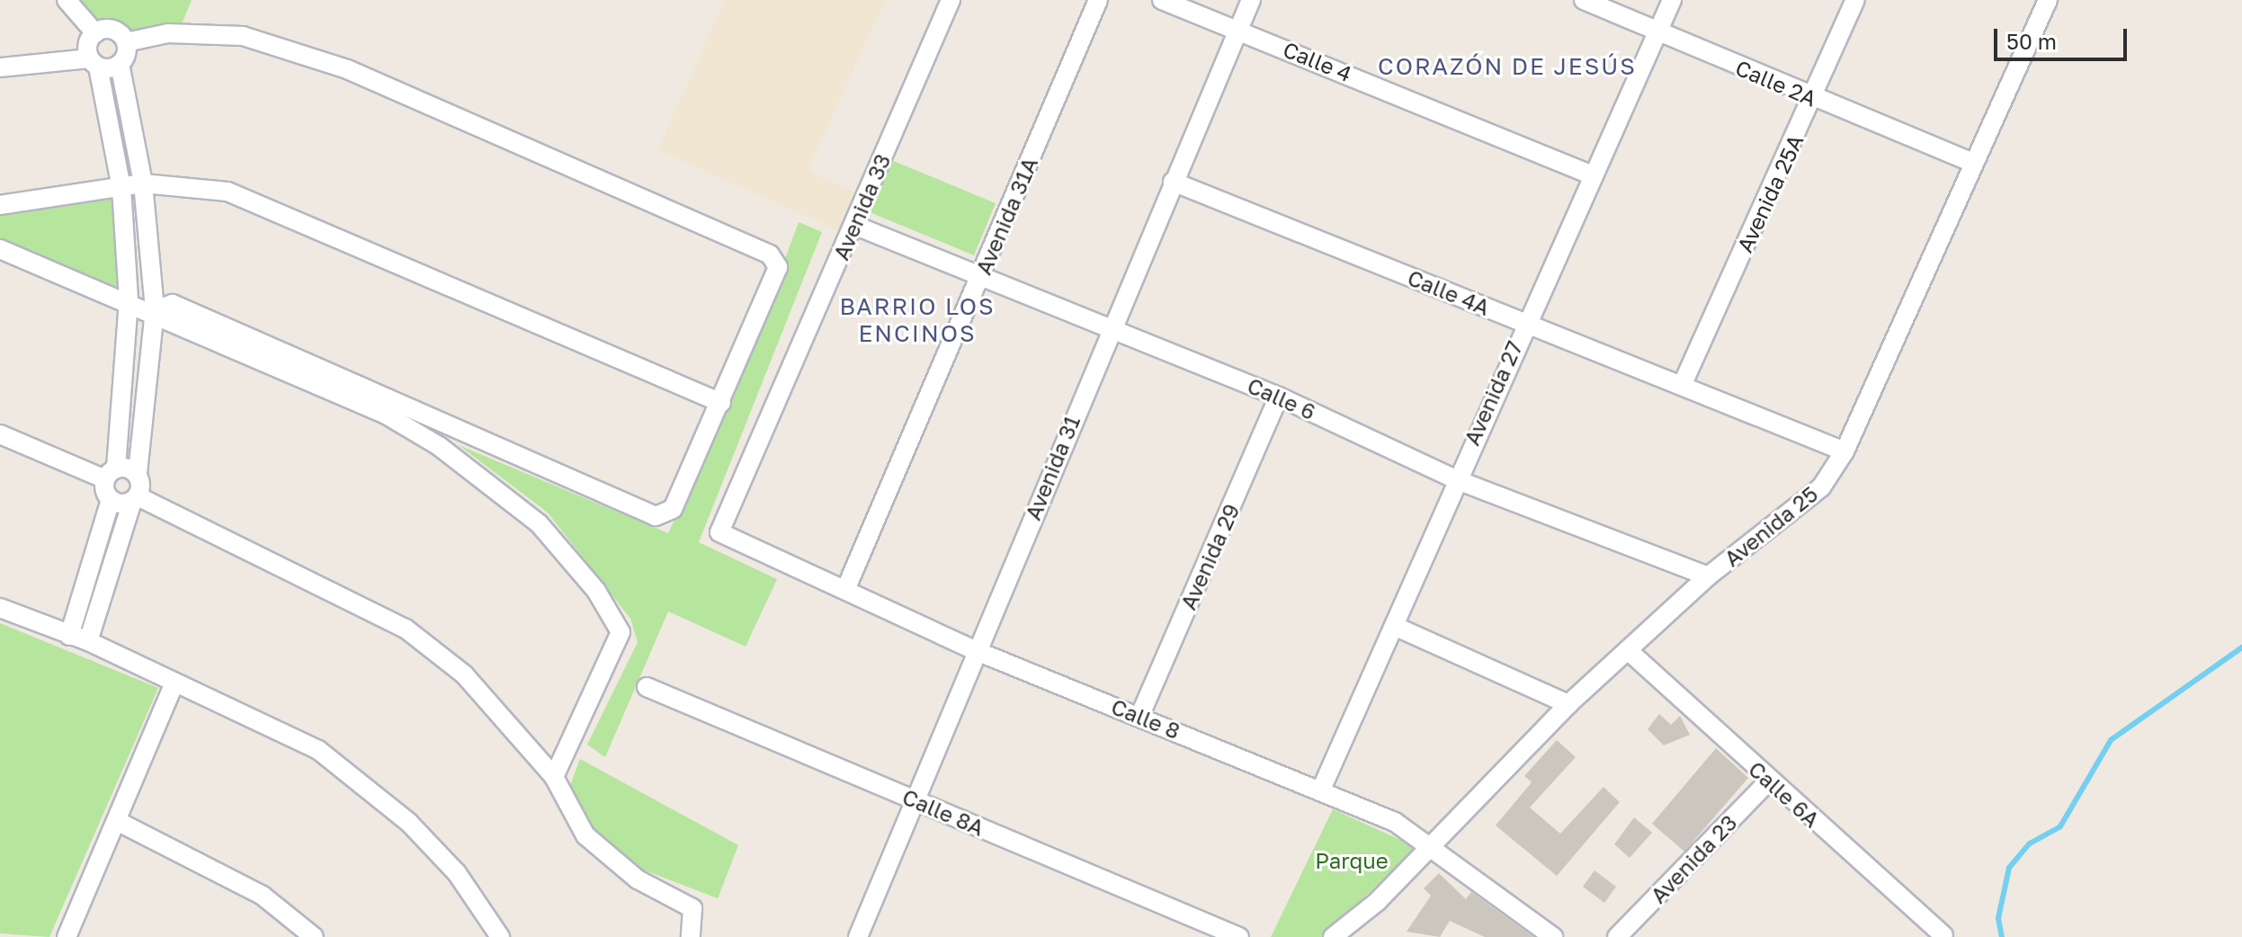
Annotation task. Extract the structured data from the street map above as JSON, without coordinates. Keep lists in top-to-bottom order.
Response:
{
  "streets": {
    "street": [
      "Calle 4",
      "Calle 2A",
      "Avenida 25A",
      "Avenida 33",
      "Avenida 31A",
      "Calle 4A",
      "Avenida 27",
      "Calle 6",
      "Avenida 31",
      "Avenida 25",
      "Avenida 29",
      "Calle 8",
      "Calle 6A",
      "Calle 8A",
      "Avenida 23"
    ]
  },
  "crossings": [
    ["Calle 4", "Avenida 27"],
    ["Calle 4", "Avenida 31"],
    ["Calle 2A", "Avenida 25A"],
    ["Calle 2A", "Avenida 27"],
    ["Calle 2A", "Avenida 25"],
    ["Avenida 25A", "Calle 4A"],
    ["Avenida 33", "Calle 6"],
    ["Avenida 33", "Calle 8"],
    ["Avenida 31A", "Calle 6"],
    ["Avenida 31A", "Calle 8"],
    ["Calle 4A", "Avenida 27"],
    ["Calle 4A", "Avenida 31"],
    ["Calle 4A", "Avenida 25"],
    ["Avenida 27", "Calle 6"],
    ["Avenida 27", "Calle 8"],
    ["Calle 6", "Avenida 31"],
    ["Calle 6", "Avenida 25"],
    ["Calle 6", "Avenida 29"],
    ["Avenida 31", "Calle 8"],
    ["Avenida 31", "Calle 8A"],
    ["Avenida 25", "Calle 8"],
    ["Avenida 25", "Calle 6A"],
    ["Avenida 29", "Calle 8"],
    ["Calle 6A", "Avenida 23"]
  ],
  "districts": ["CORAZÓN DE JESÚS", "BARRIO LOS ENCINOS"],
  "parks": ["Parque"],
  "scale_bar": "50 m"
}
